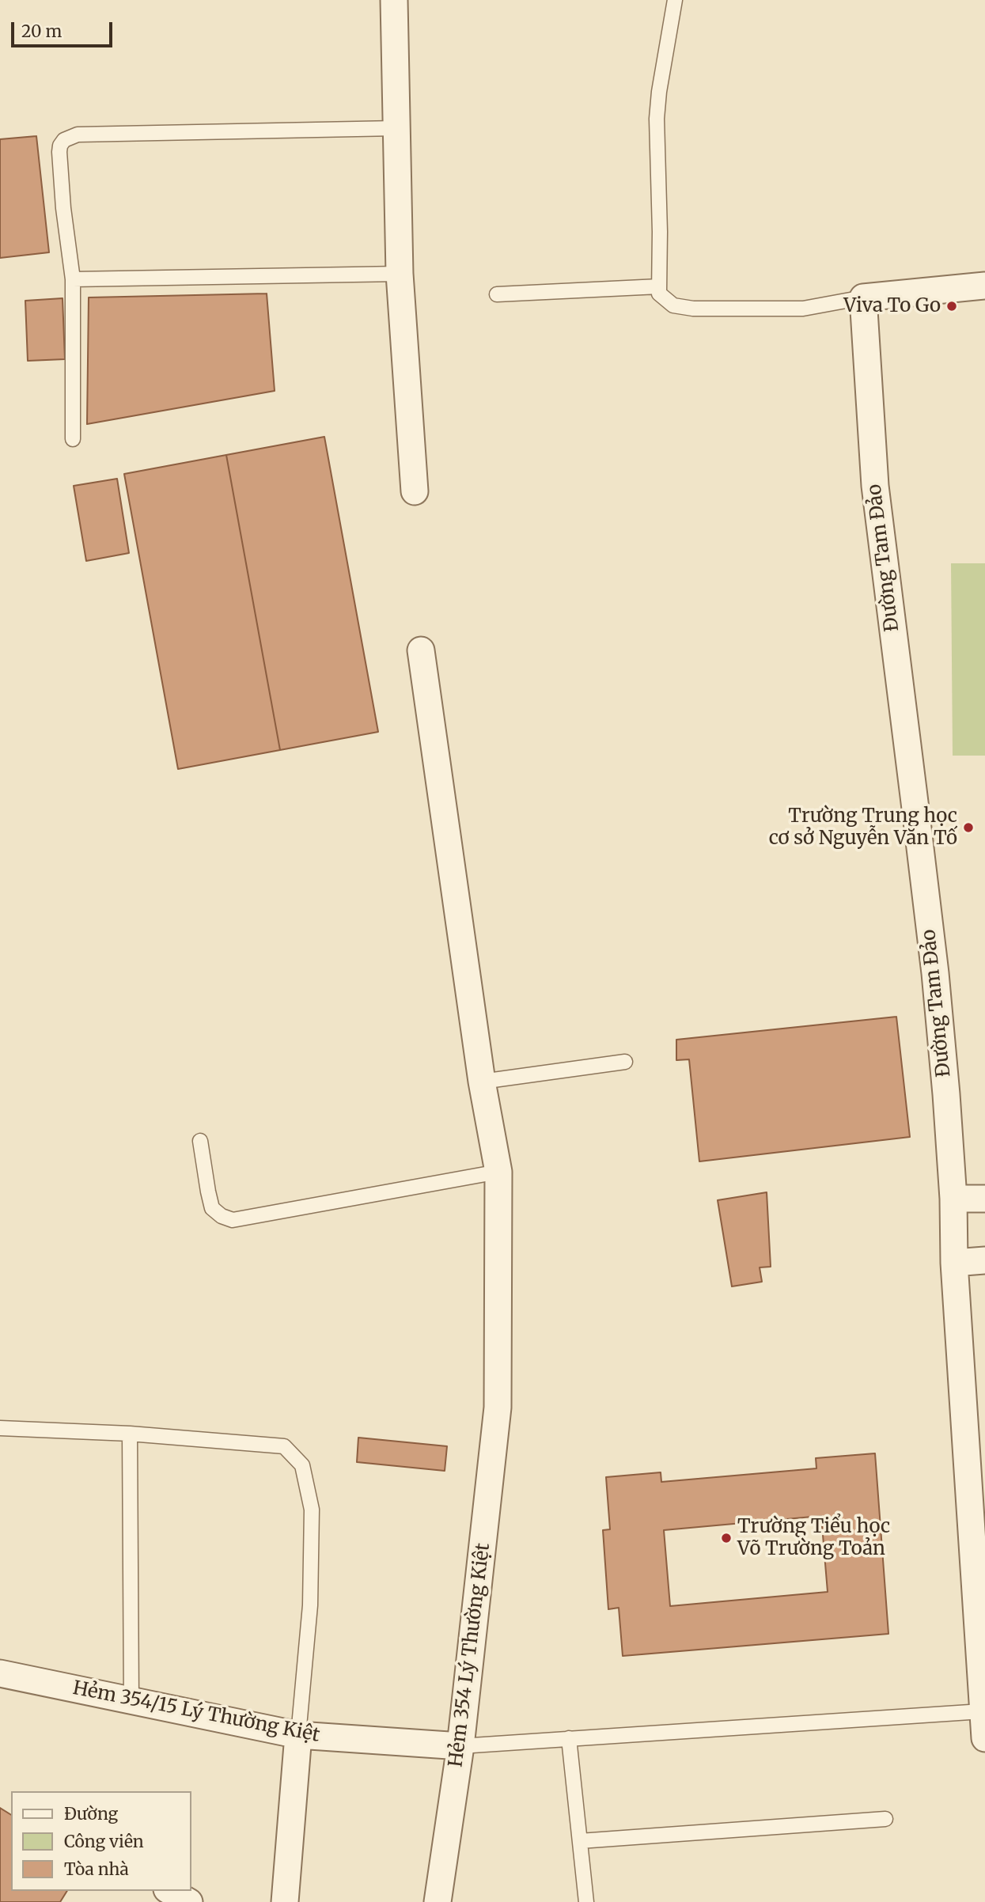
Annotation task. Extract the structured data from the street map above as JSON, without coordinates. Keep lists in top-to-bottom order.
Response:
{
  "streets": {
    "street": ["Đường Tam Đảo", "Hẻm 354 Lý Thường Kiệt", "Hẻm 354/15 Lý Thường Kiệt"]
  },
  "crossings": [
    ["Hẻm 354 Lý Thường Kiệt", "Hẻm 354/15 Lý Thường Kiệt"]
  ],
  "places": ["Viva To Go", "Trường Trung học cơ sở Nguyễn Văn Tố", "Trường Tiểu học Võ Trường Toản"],
  "legend": ["Đường", "Công viên", "Tòa nhà"],
  "scale_bar": "20 m"
}
